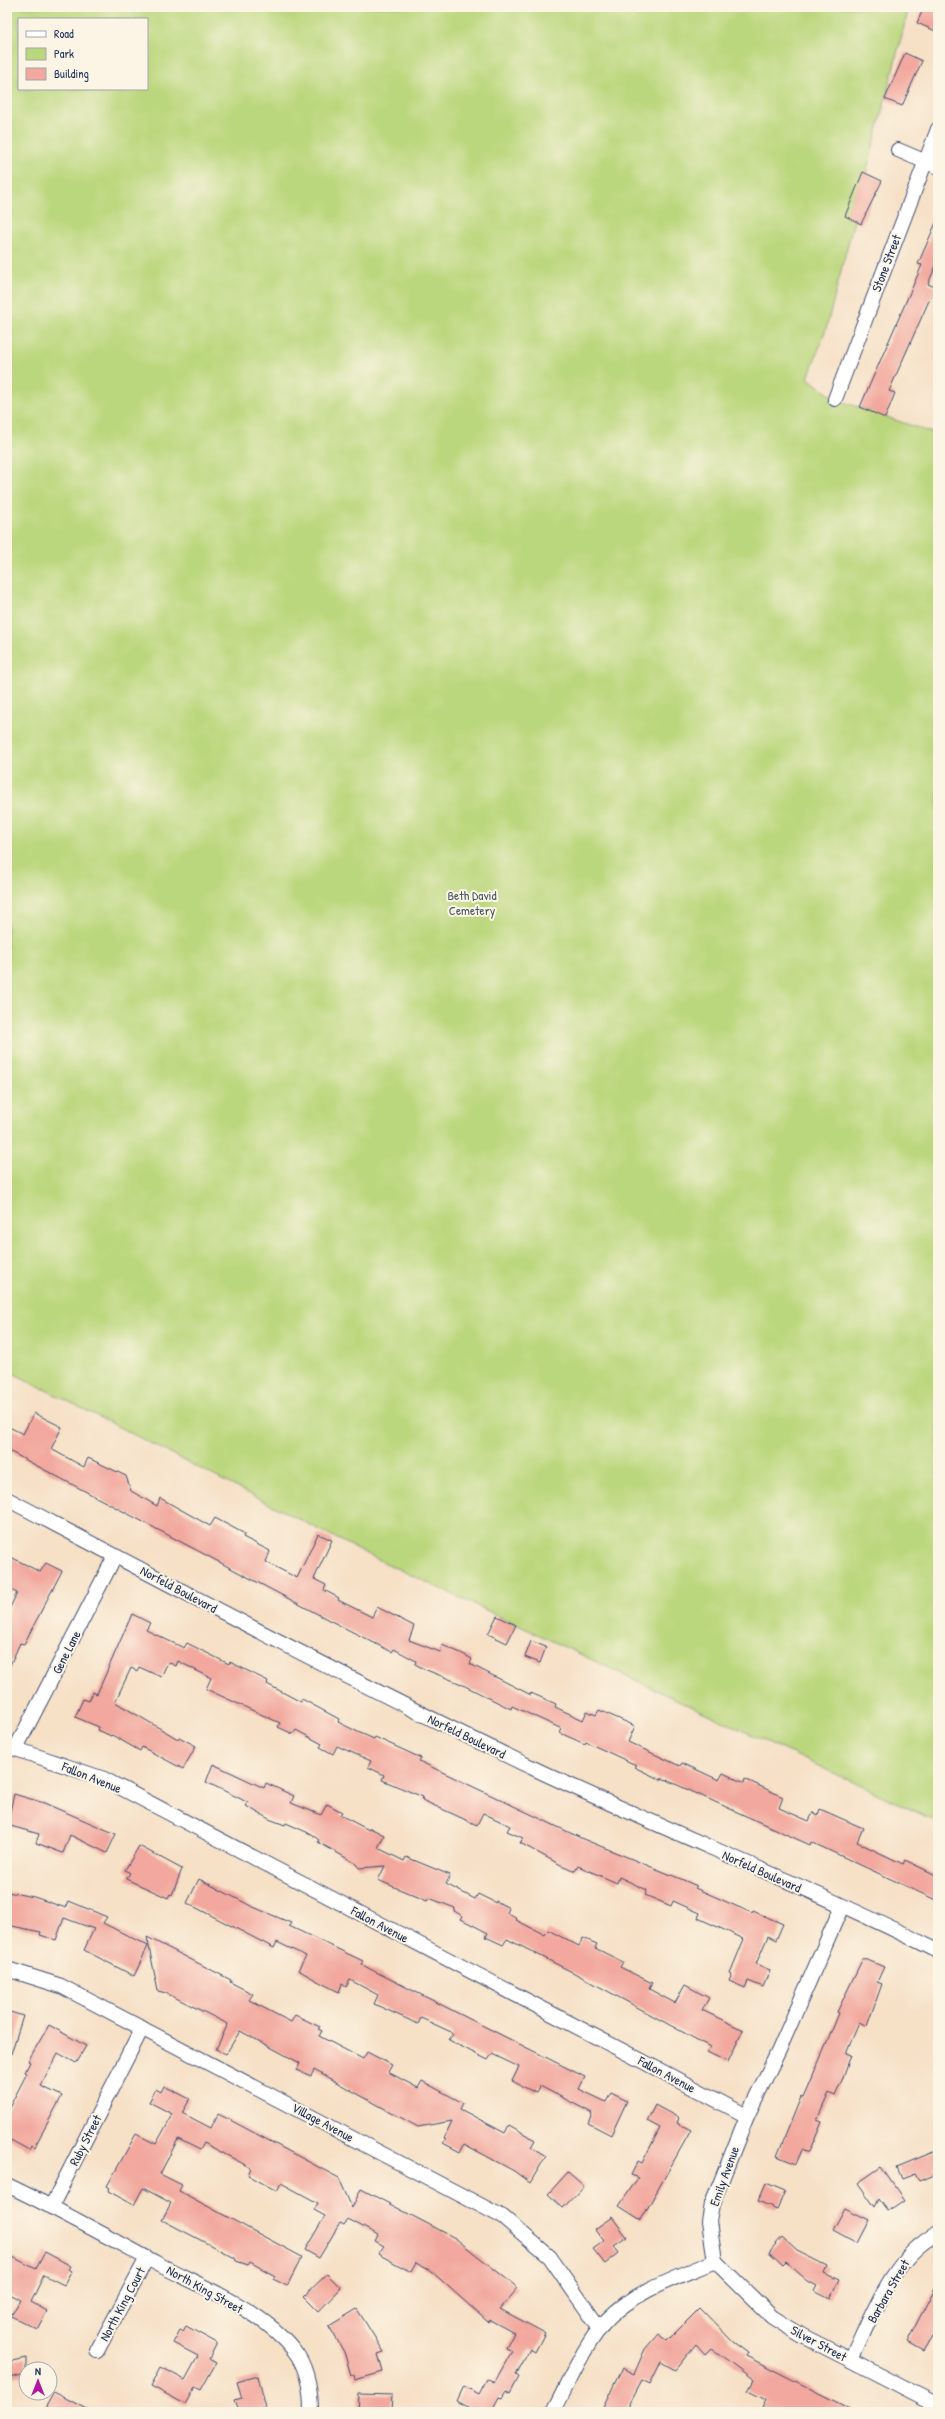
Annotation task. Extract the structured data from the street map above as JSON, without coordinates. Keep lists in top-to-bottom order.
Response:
{
  "streets": {
    "street": [
      "Stone Street",
      "Norfeld Boulevard",
      "Gene Lane",
      "Fallon Avenue",
      "Village Avenue",
      "Ruby Street",
      "Emily Avenue",
      "North King Street",
      "Barbara Street",
      "North King Court",
      "Silver Street"
    ]
  },
  "crossings": [
    ["Norfeld Boulevard", "Gene Lane"],
    ["Norfeld Boulevard", "Emily Avenue"],
    ["Gene Lane", "Fallon Avenue"],
    ["Fallon Avenue", "Emily Avenue"],
    ["Village Avenue", "Ruby Street"],
    ["Ruby Street", "North King Street"],
    ["Emily Avenue", "Silver Street"],
    ["North King Street", "North King Court"],
    ["Barbara Street", "Silver Street"]
  ],
  "parks": ["Beth David Cemetery"],
  "legend": ["Road", "Park", "Building"],
  "north": "top"
}
